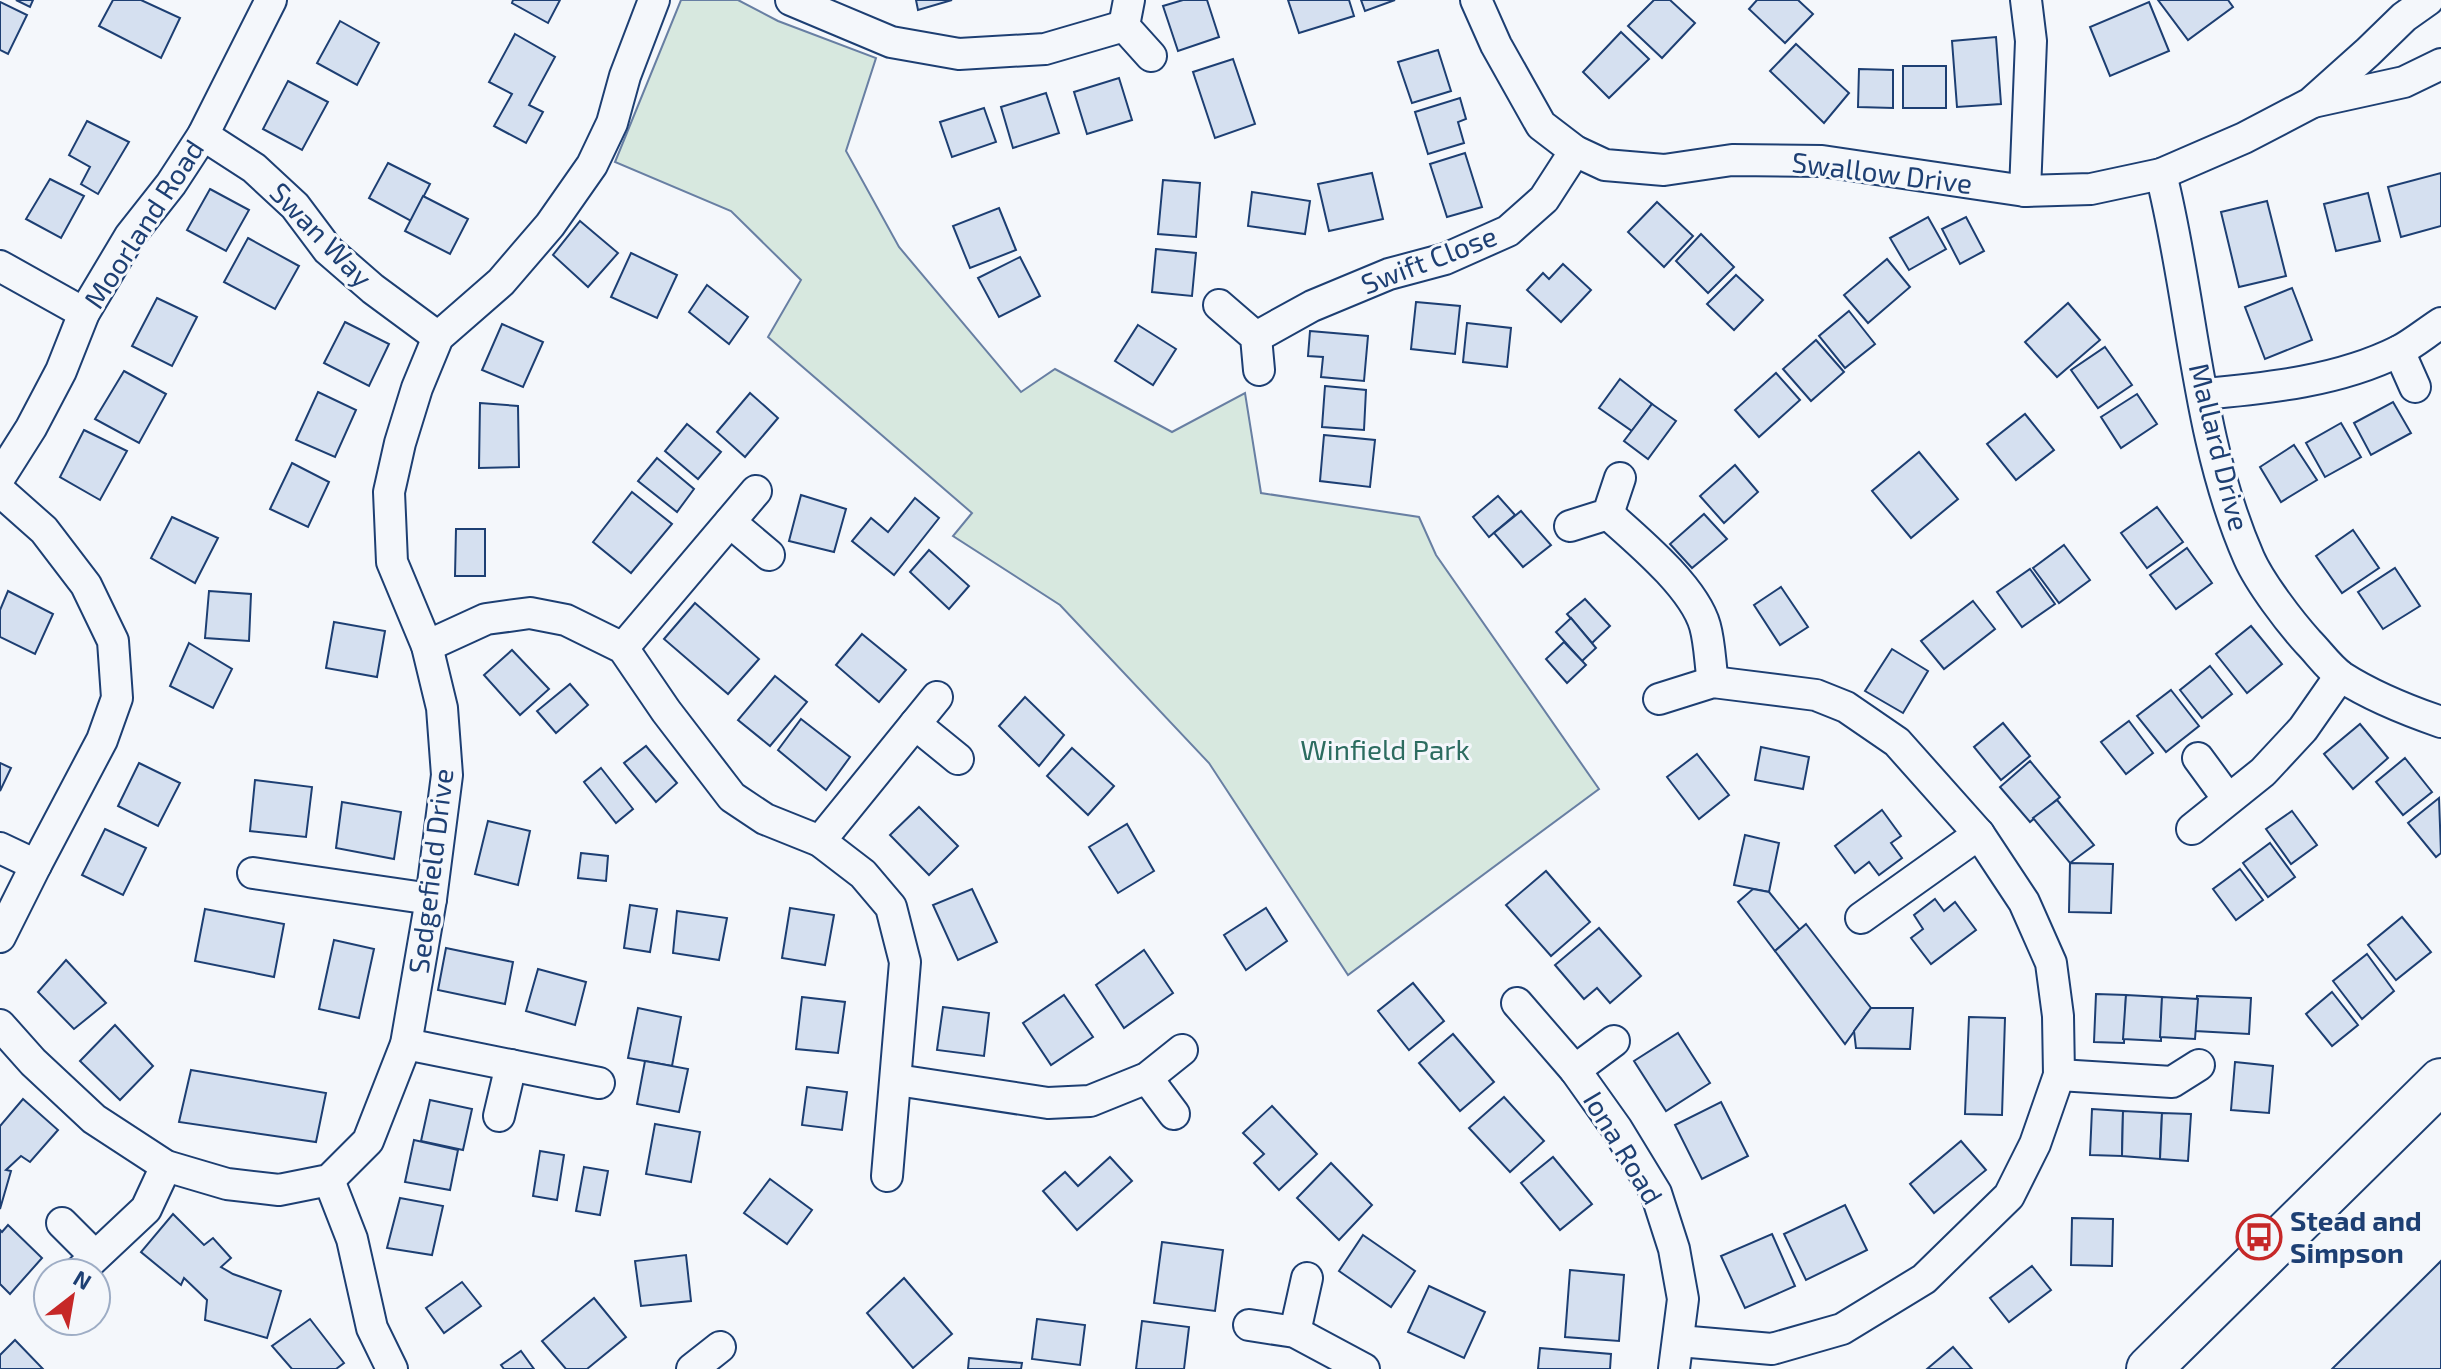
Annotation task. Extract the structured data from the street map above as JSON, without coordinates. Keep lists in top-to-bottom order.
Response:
{
  "streets": {
    "street": [
      "Swallow Drive",
      "Moorland Road",
      "Swan Way",
      "Swift Close",
      "Mallard Drive",
      "Sedgefield Drive",
      "Iona Road"
    ]
  },
  "crossings": [
    ["Swallow Drive", "Swift Close"],
    ["Swallow Drive", "Mallard Drive"],
    ["Moorland Road", "Swan Way"],
    ["Swan Way", "Sedgefield Drive"]
  ],
  "parks": ["Winfield Park"],
  "places": {
    "bus stop": ["Stead and Simpson"]
  },
  "north": "top right"
}
